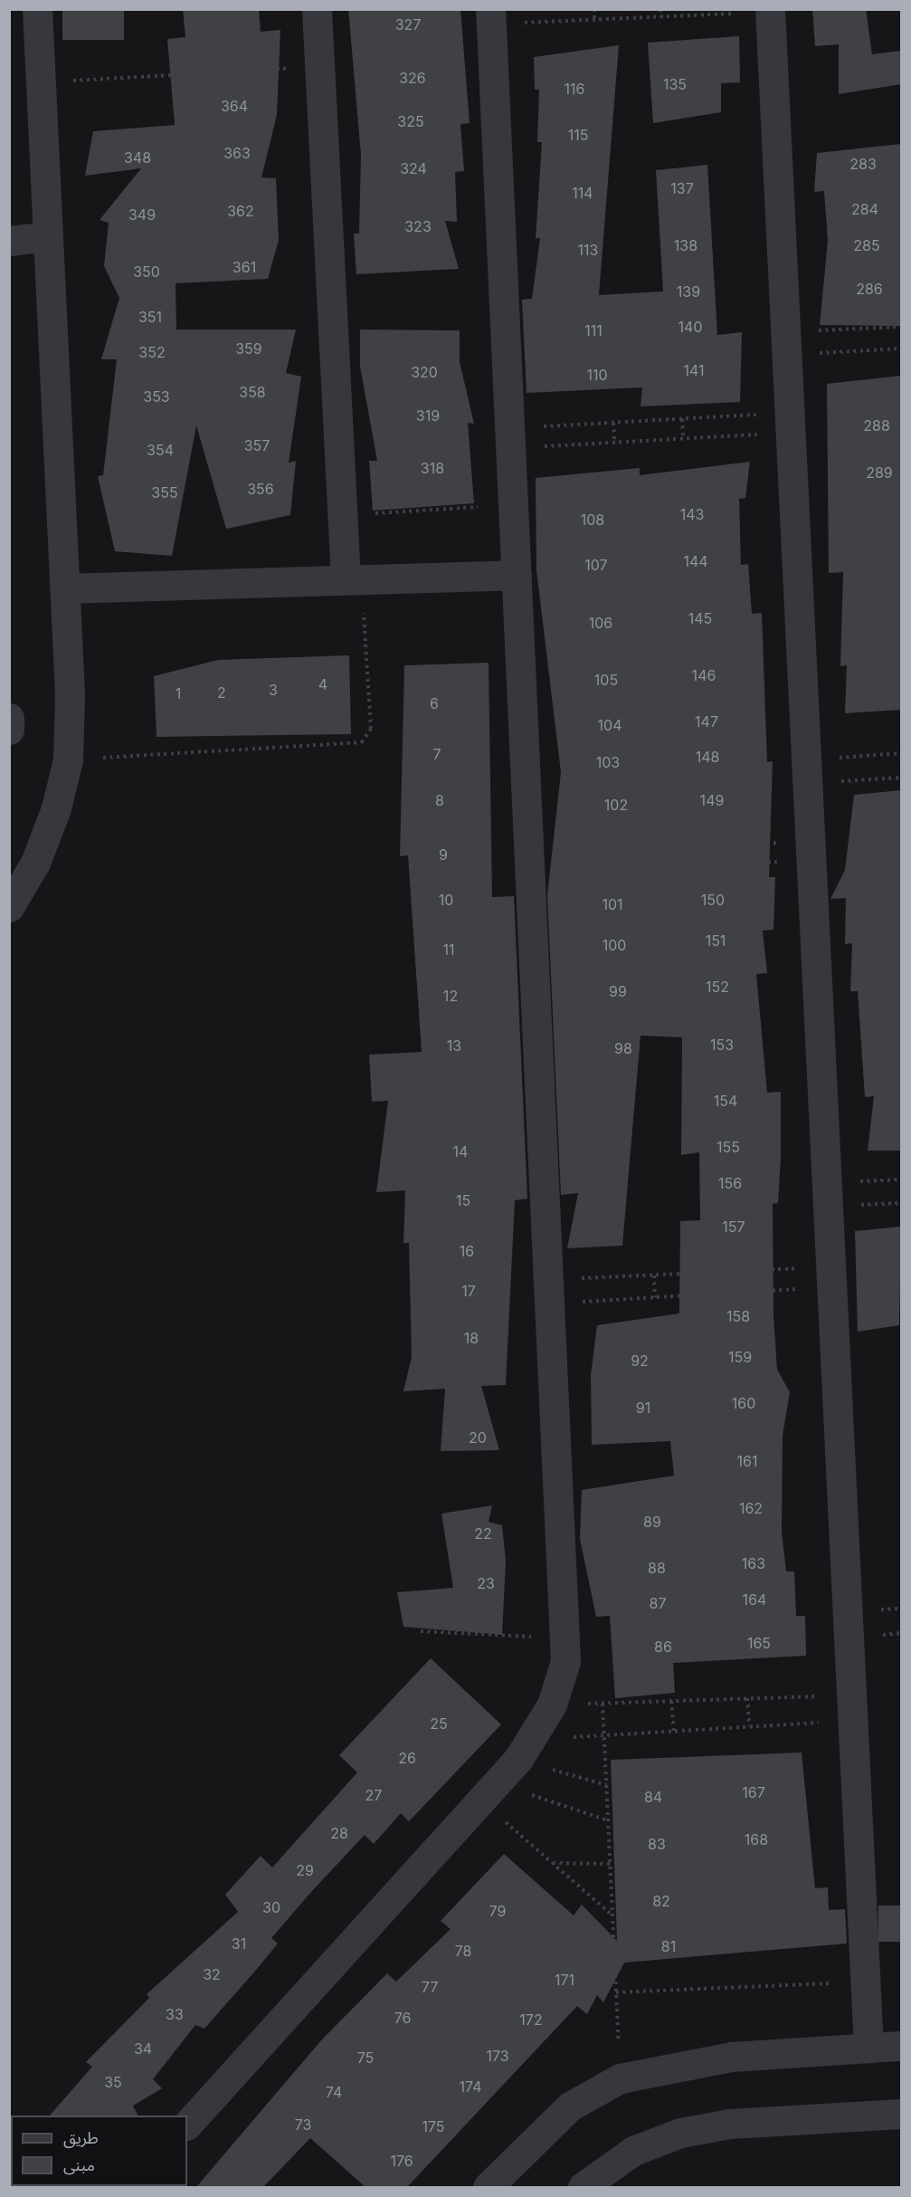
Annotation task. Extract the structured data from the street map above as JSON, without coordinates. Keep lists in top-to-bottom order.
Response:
{
  "house_numbers": [
    "327",
    "326",
    "135",
    "116",
    "364",
    "325",
    "115",
    "363",
    "348",
    "283",
    "324",
    "137",
    "114",
    "284",
    "362",
    "349",
    "323",
    "138",
    "285",
    "113",
    "361",
    "350",
    "286",
    "139",
    "351",
    "140",
    "111",
    "359",
    "352",
    "141",
    "320",
    "110",
    "358",
    "353",
    "319",
    "288",
    "357",
    "354",
    "318",
    "289",
    "356",
    "355",
    "143",
    "108",
    "144",
    "107",
    "145",
    "106",
    "146",
    "105",
    "4",
    "3",
    "2",
    "1",
    "6",
    "147",
    "104",
    "7",
    "148",
    "103",
    "8",
    "149",
    "102",
    "9",
    "10",
    "150",
    "101",
    "151",
    "100",
    "11",
    "152",
    "99",
    "12",
    "153",
    "13",
    "98",
    "154",
    "155",
    "14",
    "156",
    "15",
    "157",
    "16",
    "17",
    "158",
    "18",
    "159",
    "92",
    "160",
    "91",
    "20",
    "161",
    "162",
    "89",
    "22",
    "163",
    "88",
    "23",
    "164",
    "87",
    "165",
    "86",
    "25",
    "26",
    "167",
    "27",
    "84",
    "28",
    "168",
    "83",
    "29",
    "82",
    "30",
    "79",
    "31",
    "81",
    "78",
    "32",
    "171",
    "77",
    "33",
    "76",
    "172",
    "34",
    "173",
    "75",
    "35",
    "174",
    "74",
    "73",
    "175",
    "176"
  ],
  "legend": ["طريق", "مبنى"]
}
